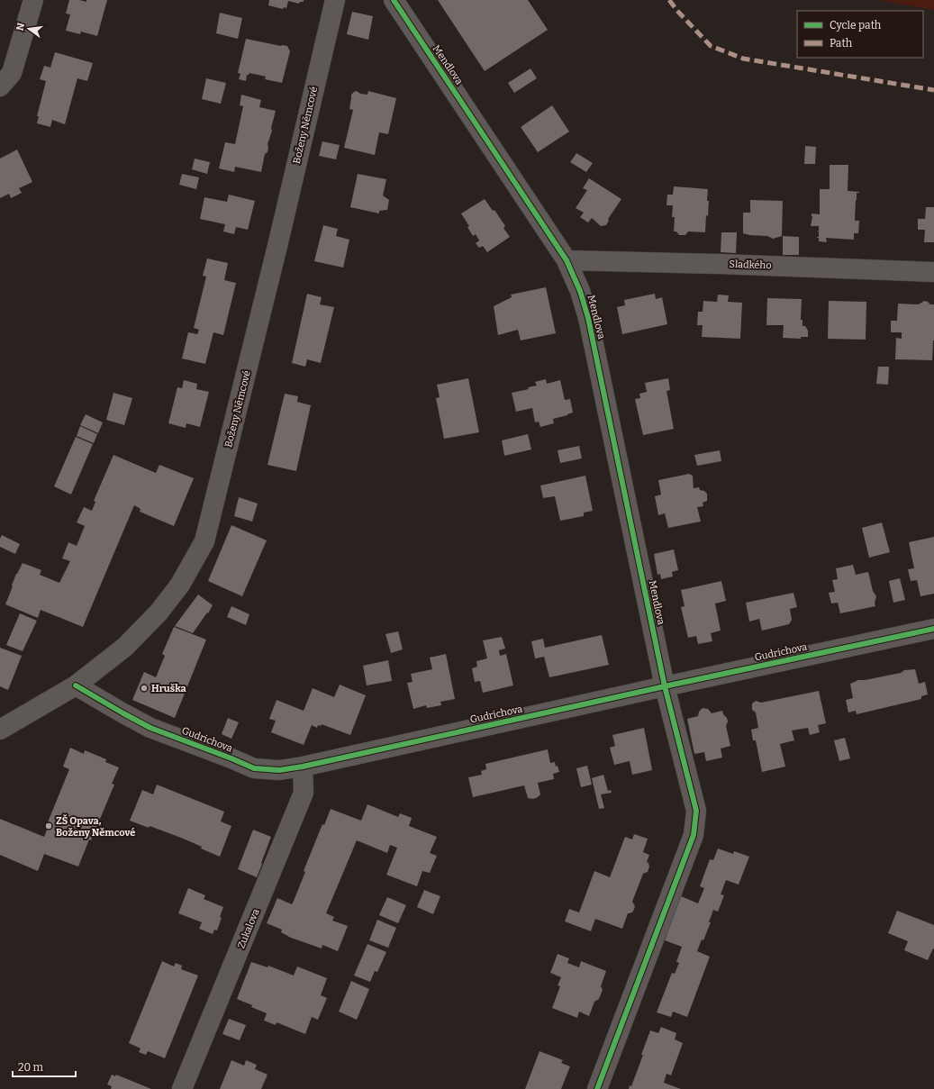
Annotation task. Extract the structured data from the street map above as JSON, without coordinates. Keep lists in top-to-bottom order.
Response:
{
  "streets": {
    "street": [
      "Mendlova",
      "Boženy Němcové",
      "Sladkého",
      "Gudrichova",
      "Zukalova"
    ]
  },
  "crossings": [
    ["Mendlova", "Sladkého"],
    ["Mendlova", "Gudrichova"],
    ["Boženy Němcové", "Gudrichova"],
    ["Gudrichova", "Zukalova"]
  ],
  "places": ["Hruška", "ZŠ Opava, Boženy Němcové"],
  "legend": ["Cycle path", "Path"],
  "scale_bar": "20 m",
  "north": "left"
}
